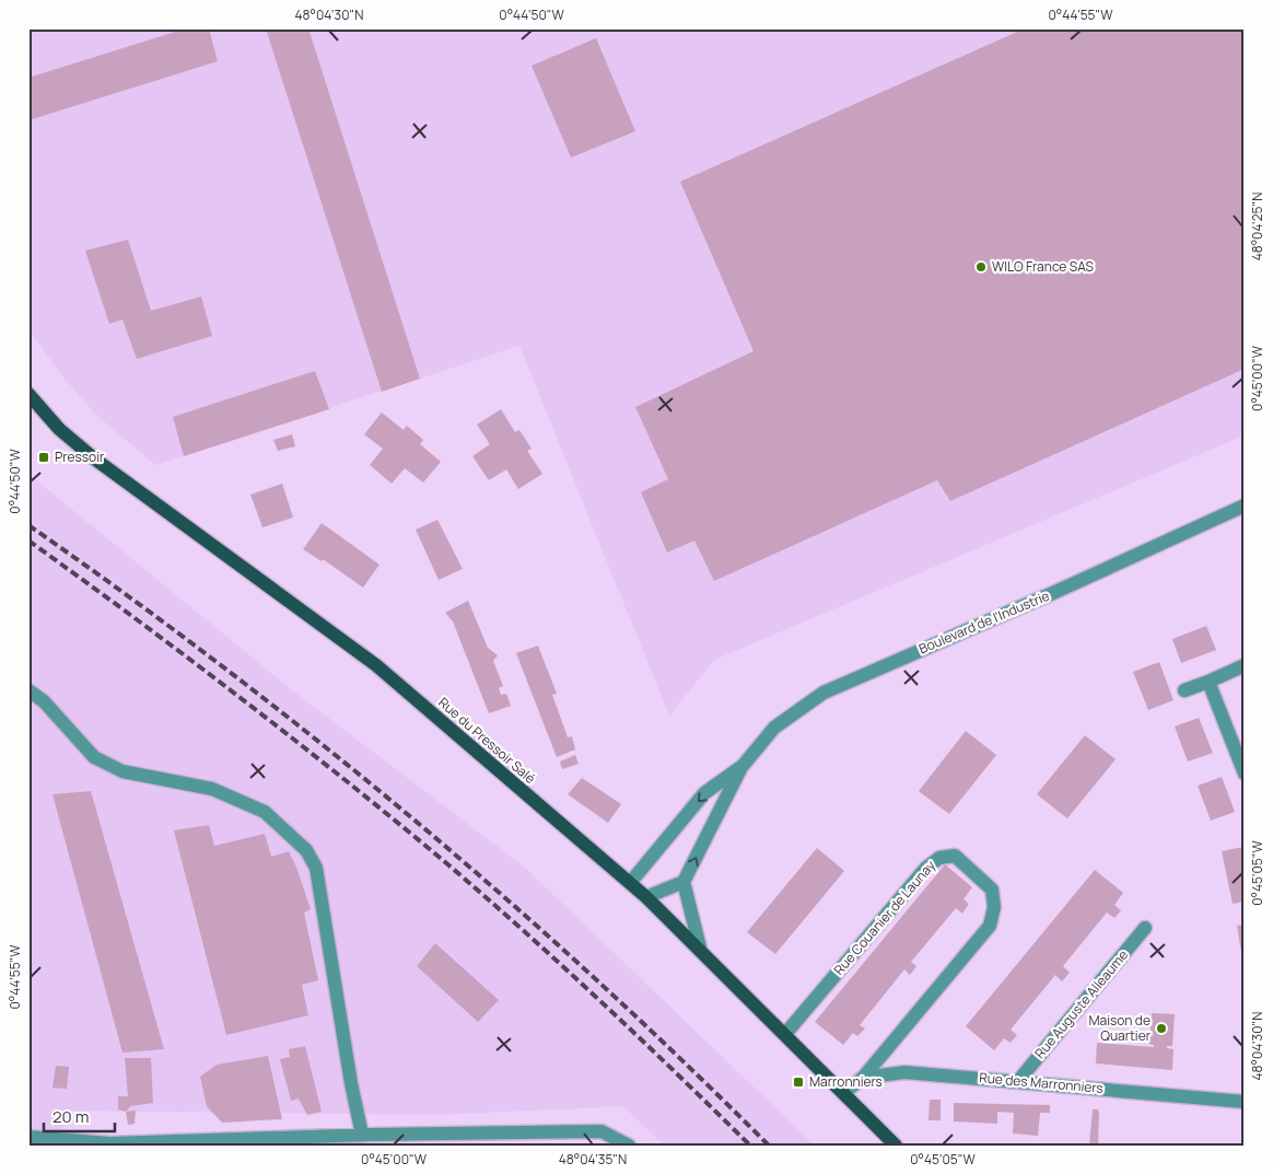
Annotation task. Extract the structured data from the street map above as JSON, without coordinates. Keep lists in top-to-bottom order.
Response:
{
  "streets": {
    "main road": ["Rue du Pressoir Salé"],
    "street": [
      "Boulevard de l'Industrie",
      "Rue Couanier de Launay",
      "Rue Auguste Alleaume",
      "Rue des Marronniers"
    ]
  },
  "crossings": [
    ["Boulevard de l'Industrie", "Rue du Pressoir Salé"],
    ["Rue du Pressoir Salé", "Rue Couanier de Launay"],
    ["Rue Couanier de Launay", "Rue des Marronniers"],
    ["Rue Auguste Alleaume", "Rue des Marronniers"]
  ],
  "places": {
    "other": ["WILO France SAS", "Maison de Quartier"],
    "transit": ["Pressoir", "Marronniers"]
  },
  "scale_bar": "20 m",
  "coordinates": [
    "48°04'30\"N",
    "0°44'50\"W",
    "0°44'55\"W",
    "48°04'25\"N",
    "0°45'00\"W",
    "0°45'05\"W",
    "48°04'35\"N"
  ]
}
